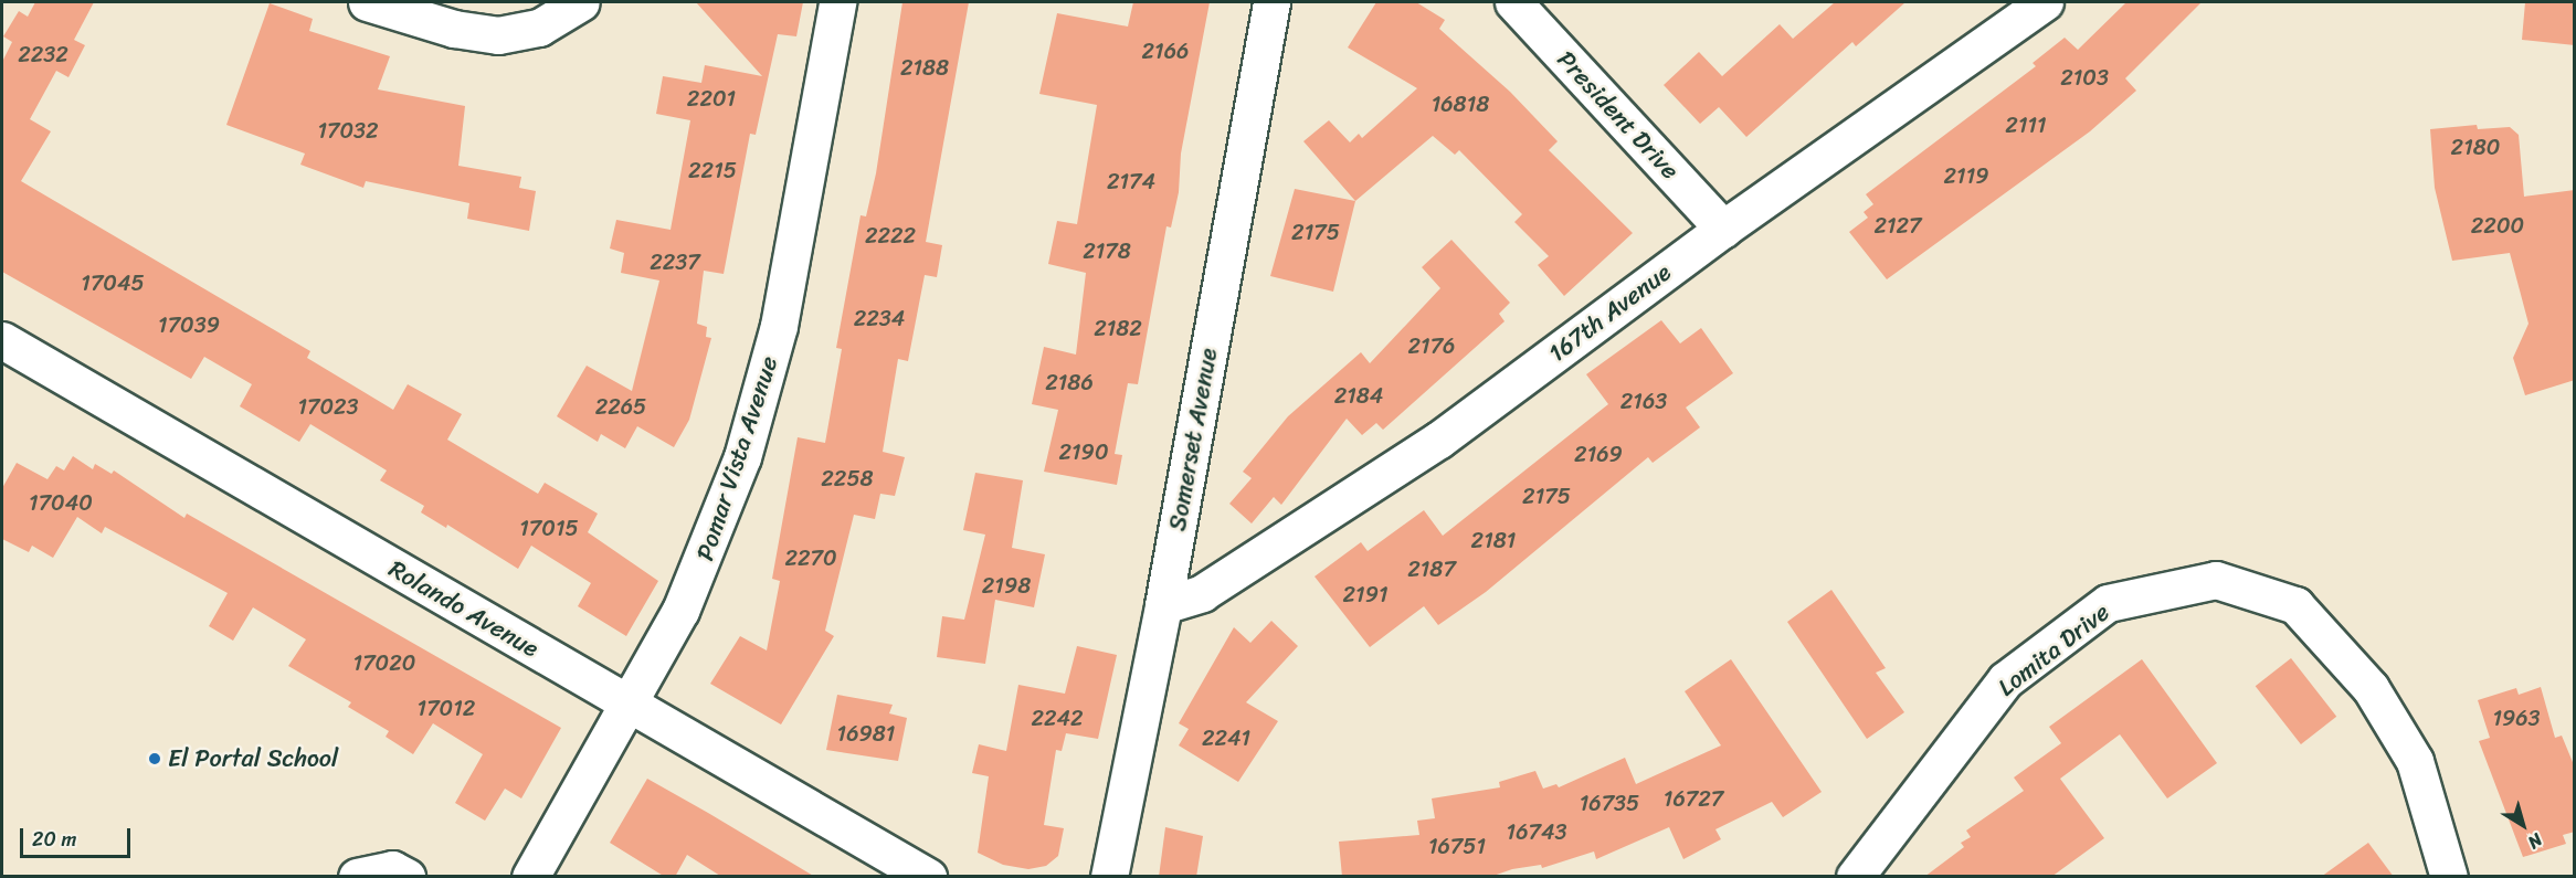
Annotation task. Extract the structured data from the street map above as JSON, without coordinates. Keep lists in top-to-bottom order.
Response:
{
  "streets": {
    "street": [
      "President Drive",
      "167th Avenue",
      "Somerset Avenue",
      "Pomar Vista Avenue",
      "Rolando Avenue",
      "Lomita Drive"
    ]
  },
  "crossings": [
    ["President Drive", "167th Avenue"],
    ["167th Avenue", "Somerset Avenue"],
    ["Pomar Vista Avenue", "Rolando Avenue"]
  ],
  "places": ["El Portal School"],
  "house_numbers": [
    "2166",
    "2232",
    "2188",
    "2103",
    "2201",
    "16818",
    "2111",
    "17032",
    "2180",
    "2215",
    "2119",
    "2174",
    "2127",
    "2200",
    "2175",
    "2222",
    "2178",
    "2237",
    "17045",
    "2234",
    "17039",
    "2182",
    "2176",
    "2186",
    "2184",
    "2163",
    "17023",
    "2265",
    "2190",
    "2169",
    "2258",
    "2175",
    "17040",
    "17015",
    "2181",
    "2270",
    "2187",
    "2198",
    "2191",
    "17020",
    "17012",
    "2242",
    "1963",
    "16981",
    "2241",
    "16727",
    "16735",
    "16743",
    "16751"
  ],
  "scale_bar": "20 m",
  "north": "bottom right"
}
